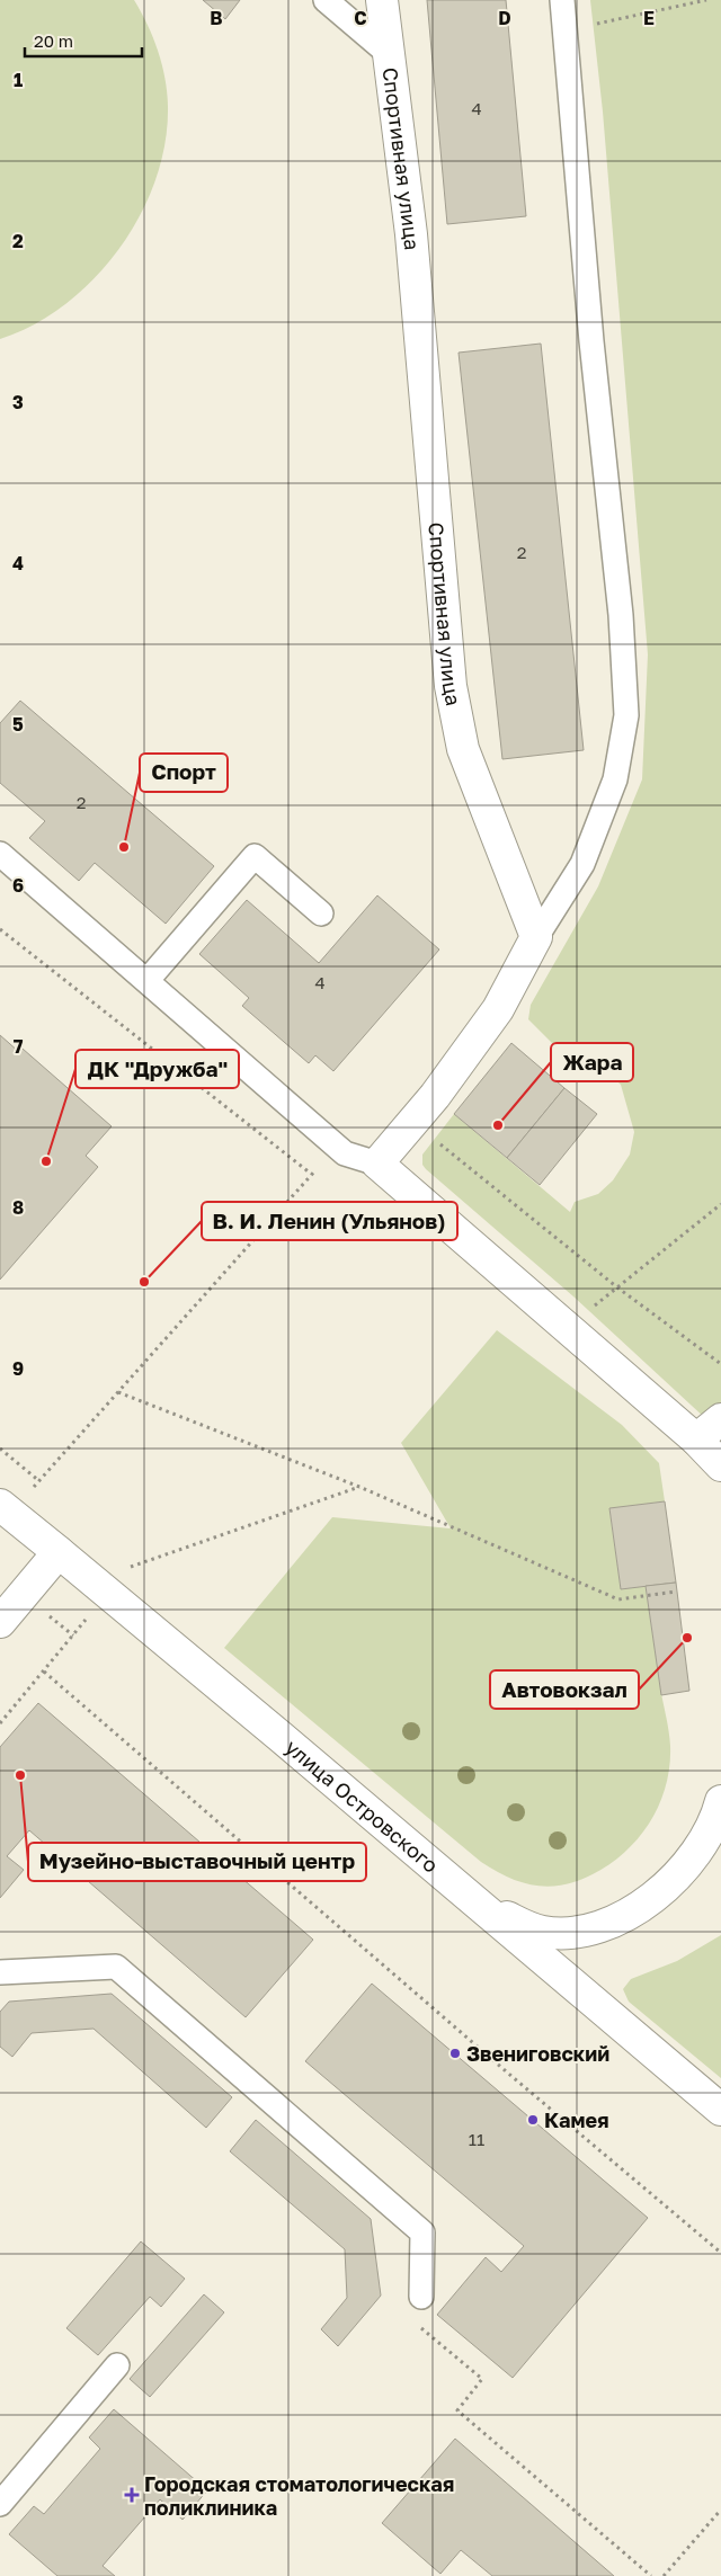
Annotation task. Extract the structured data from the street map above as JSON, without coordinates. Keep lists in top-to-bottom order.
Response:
{
  "streets": {
    "street": ["Спортивная улица", "улица Островского"]
  },
  "places": {
    "other": [
      "Спорт",
      "Жара",
      "ДК \"Дружба\"",
      "В. И. Ленин (Ульянов)",
      "Автовокзал",
      "Музейно-выставочный центр",
      "Звениговский",
      "Камея"
    ],
    "health": ["Городская стоматологическая поликлиника"]
  },
  "house_numbers": [
    "4",
    "2",
    "2",
    "4",
    "11"
  ],
  "scale_bar": "20 m",
  "grid": {
    "columns": [
      "B",
      "C",
      "D",
      "E"
    ],
    "rows": [
      "1",
      "2",
      "3",
      "4",
      "5",
      "6",
      "7",
      "8",
      "9"
    ]
  }
}
